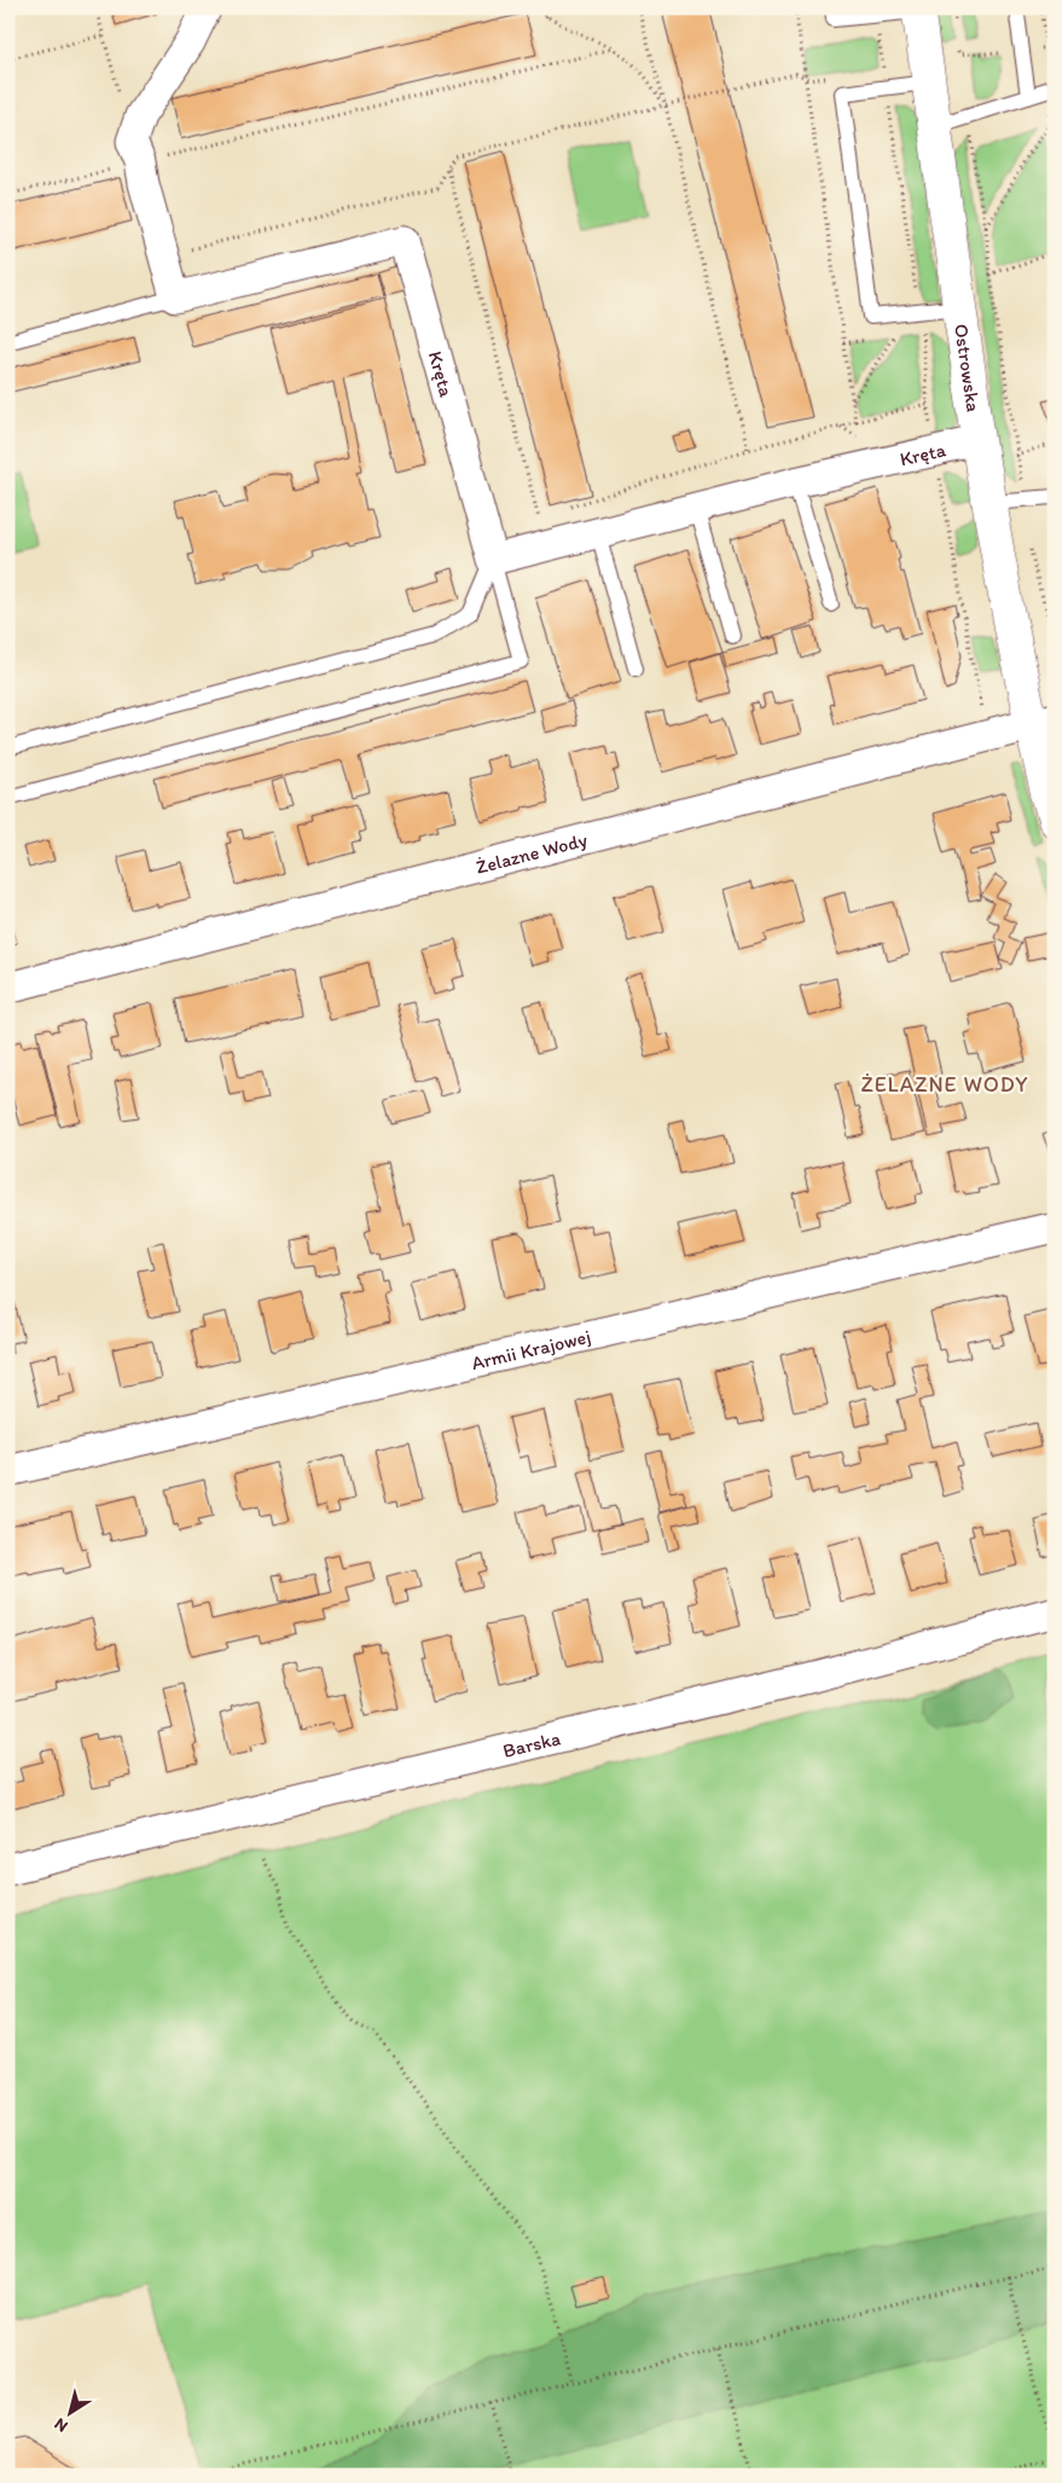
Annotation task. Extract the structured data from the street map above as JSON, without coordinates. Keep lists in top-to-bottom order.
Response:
{
  "streets": {
    "street": [
      "Ostrowska",
      "Kręta",
      "Żelazne Wody",
      "Armii Krajowej",
      "Barska"
    ]
  },
  "crossings": [
    ["Ostrowska", "Kręta"],
    ["Ostrowska", "Żelazne Wody"]
  ],
  "districts": ["ŻELAZNE WODY"],
  "north": "bottom left"
}
